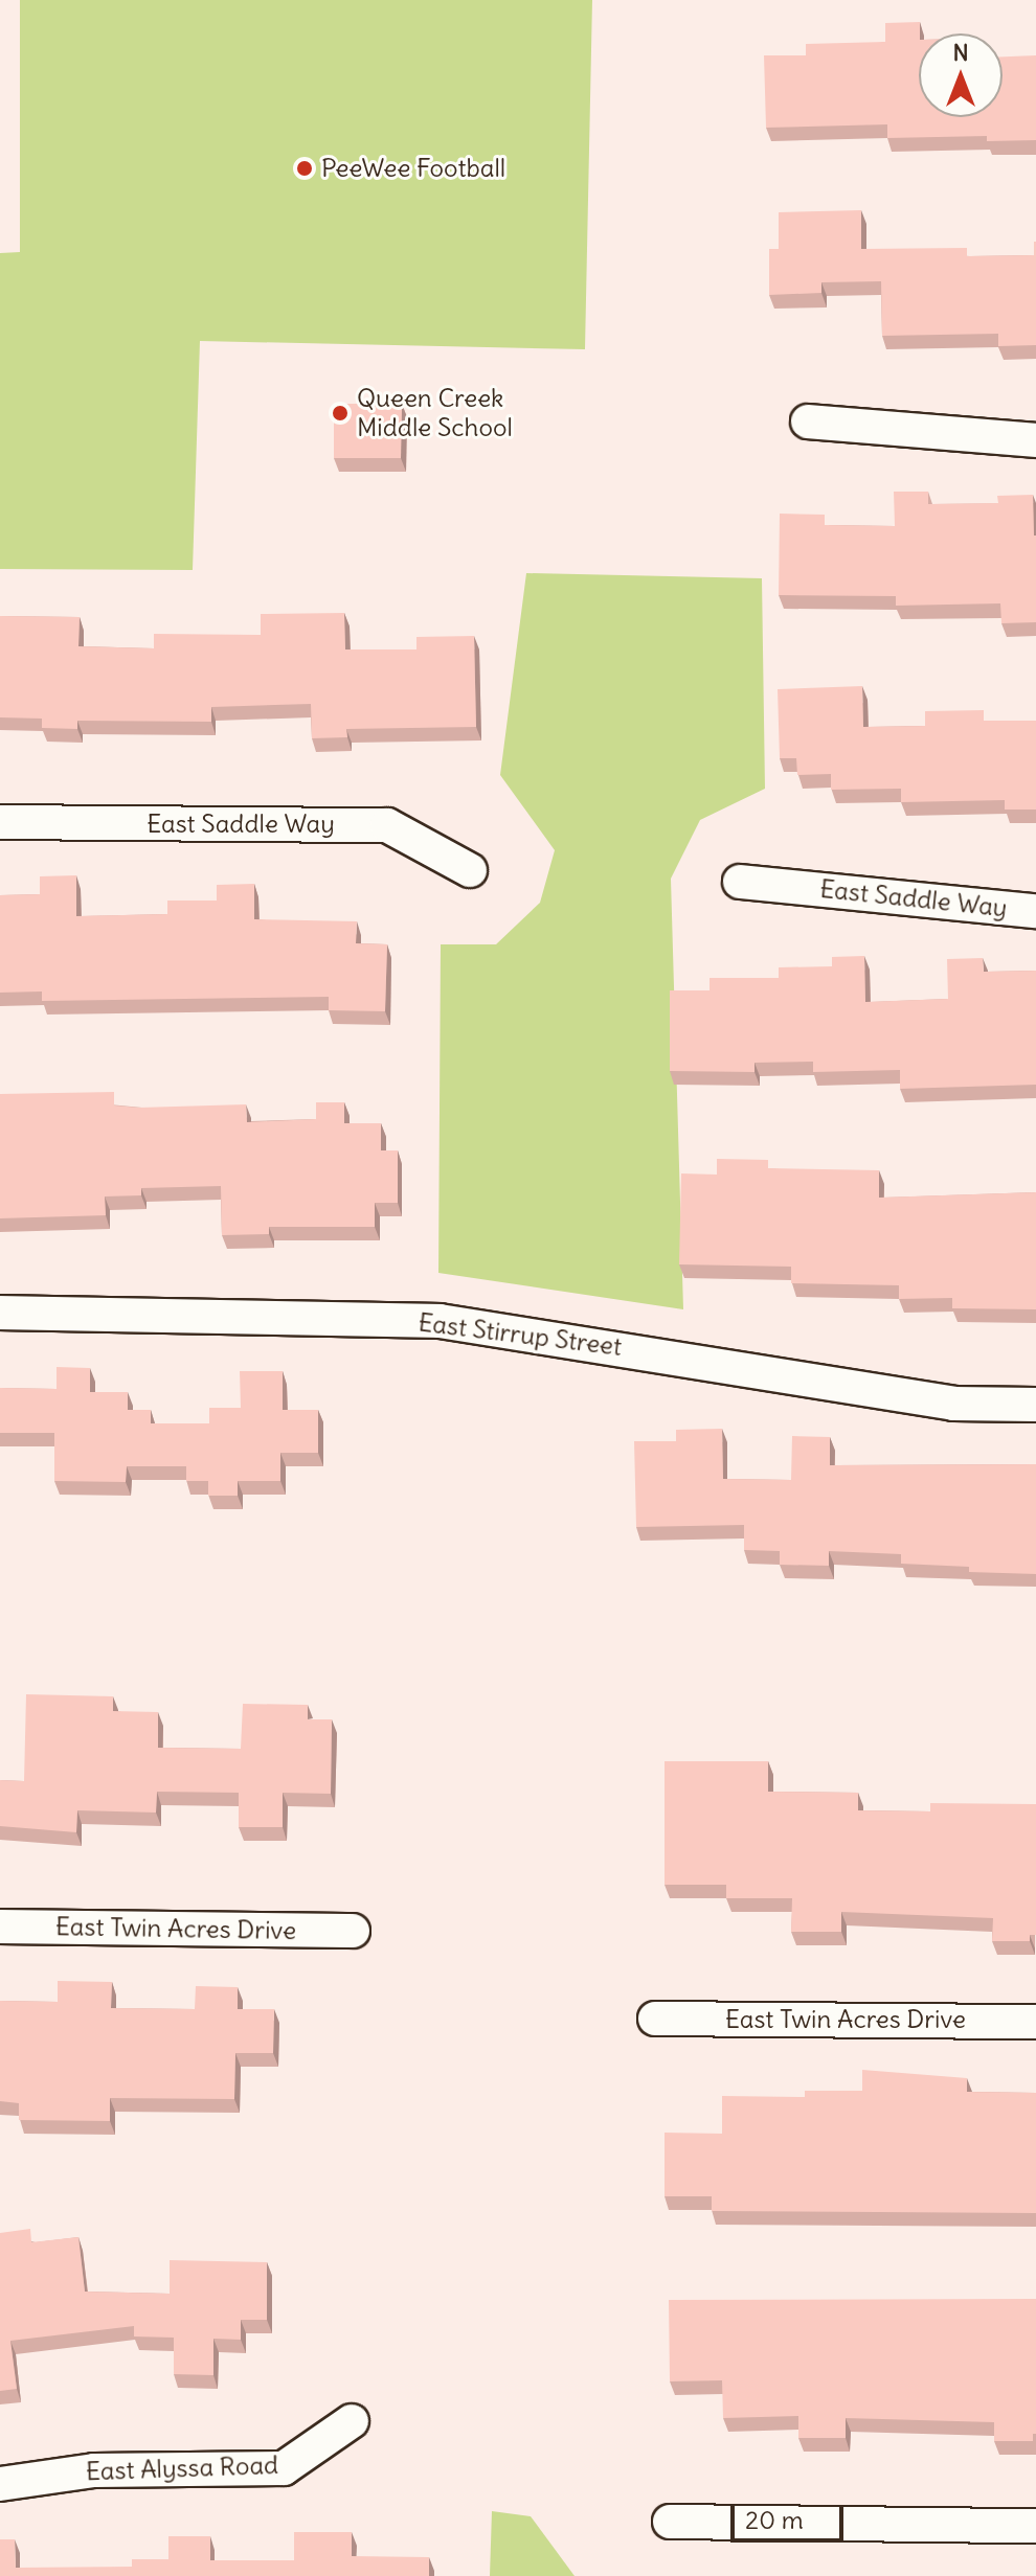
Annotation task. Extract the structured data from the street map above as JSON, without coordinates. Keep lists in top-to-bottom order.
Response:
{
  "streets": {
    "street": [
      "East Saddle Way",
      "East Stirrup Street",
      "East Twin Acres Drive",
      "East Alyssa Road"
    ]
  },
  "places": ["PeeWee Football", "Queen Creek Middle School"],
  "scale_bar": "20 m",
  "north": "top"
}
